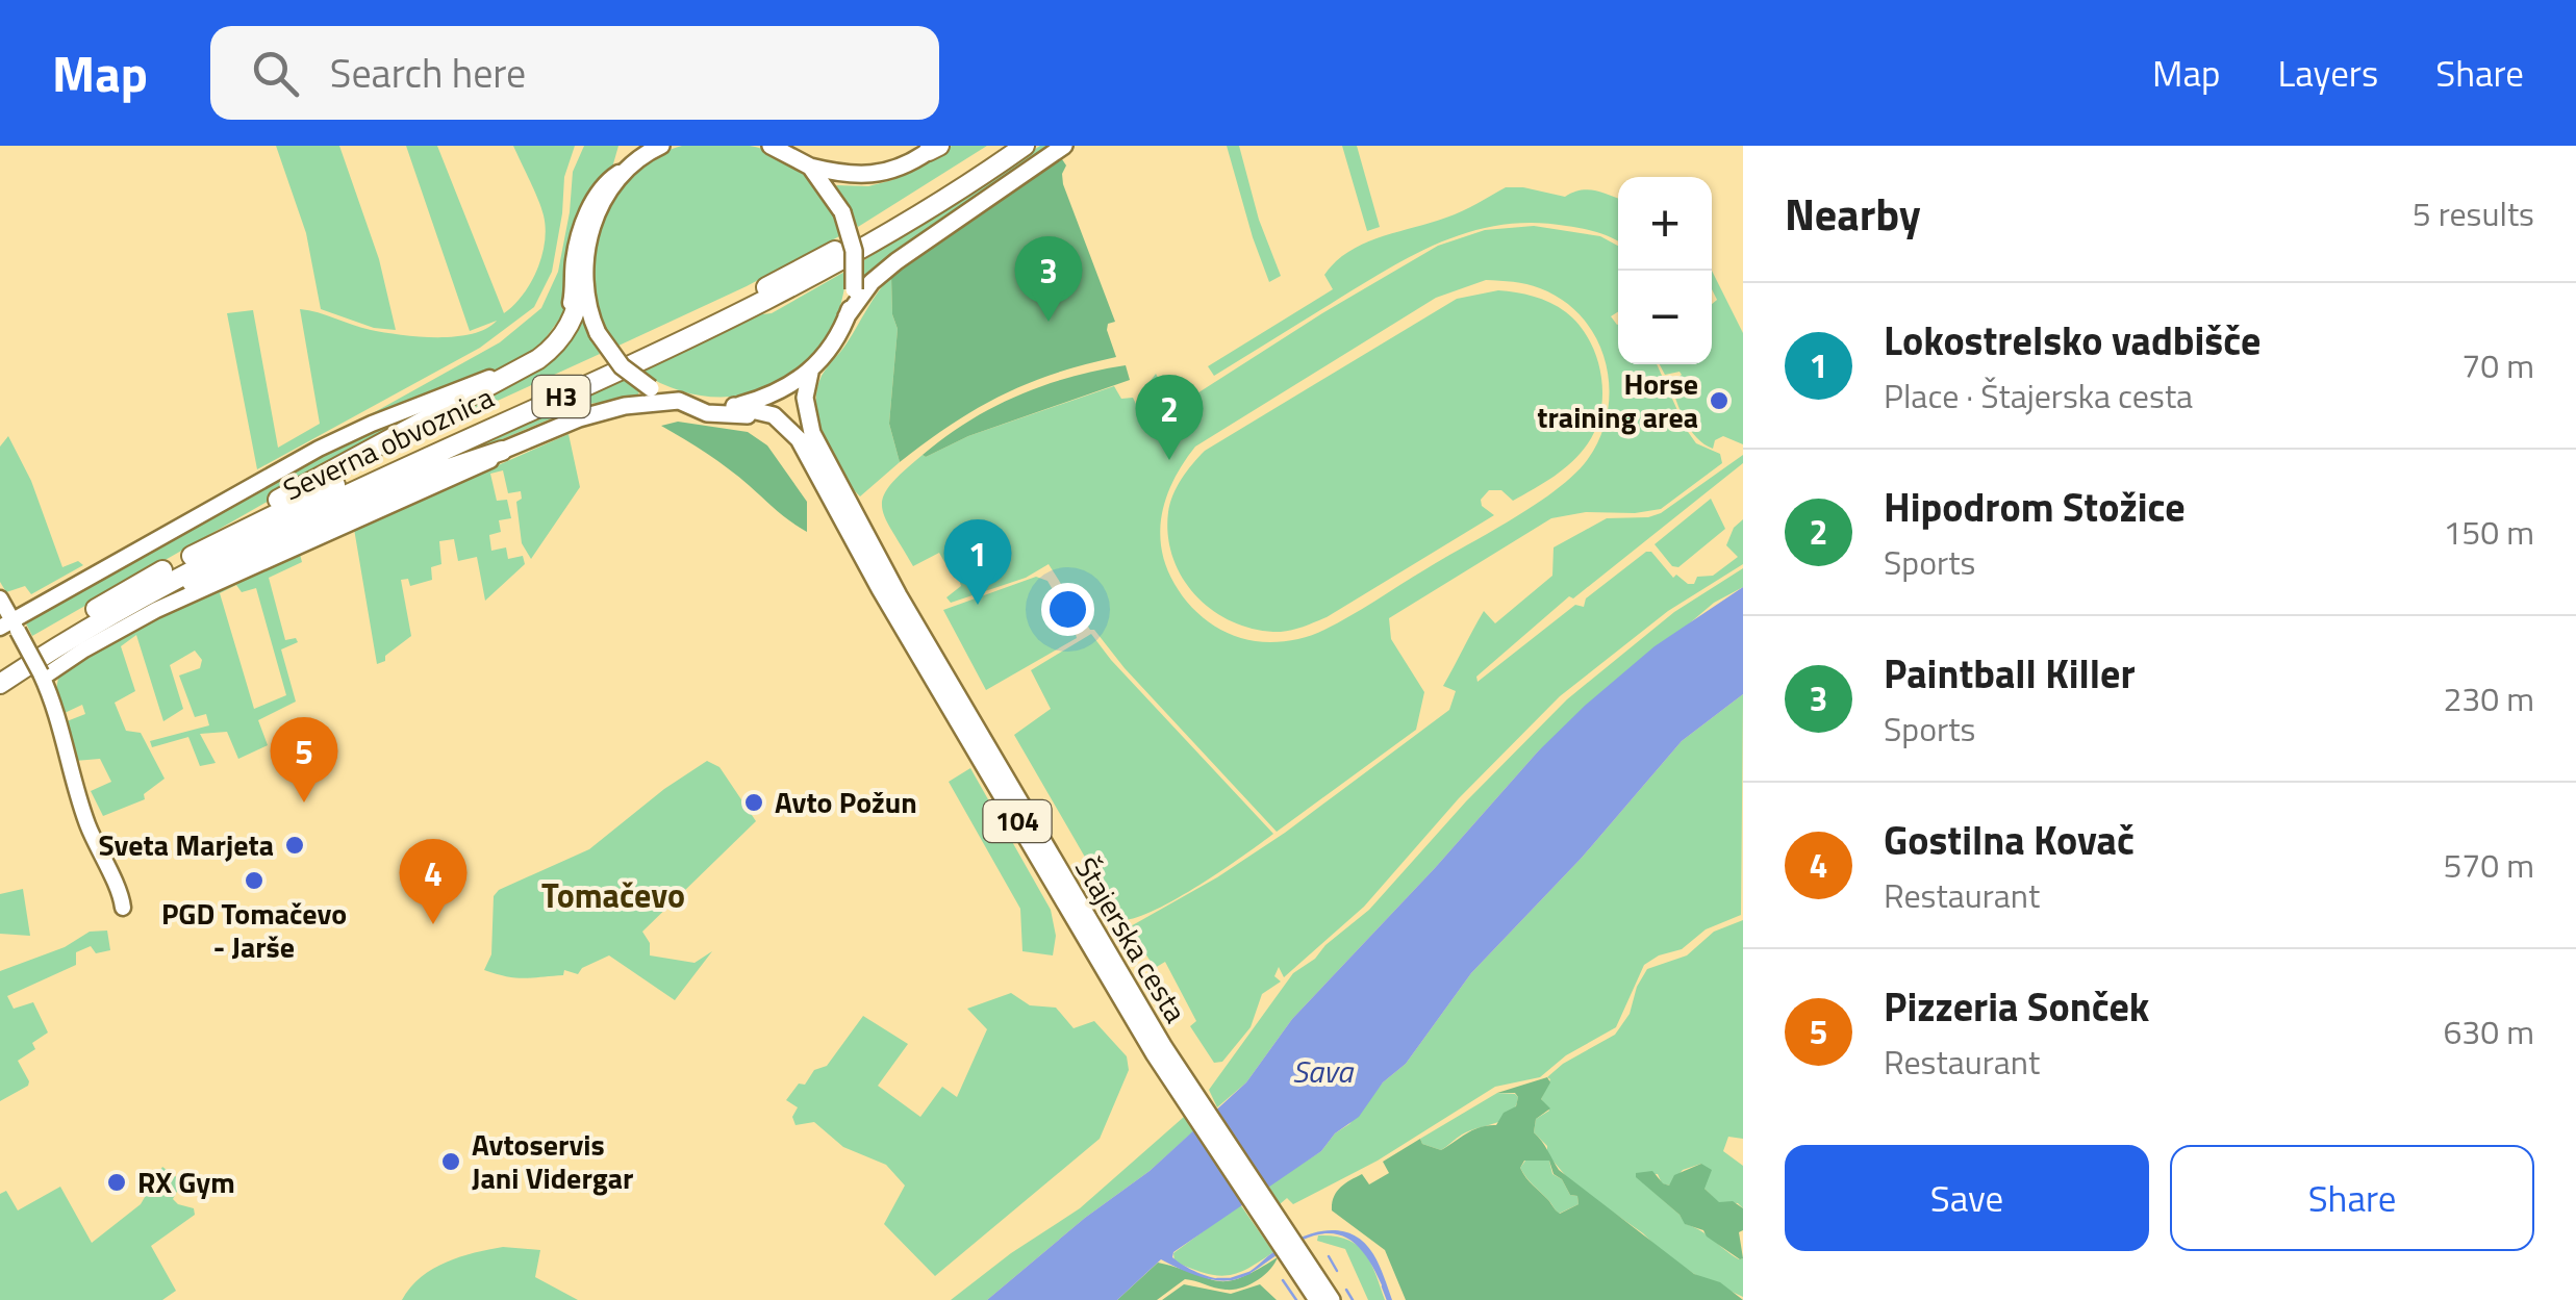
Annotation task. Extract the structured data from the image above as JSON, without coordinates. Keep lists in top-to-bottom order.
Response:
{
  "streets": {
    "highway": ["H3", "Severna obvoznica"],
    "main road": ["104", "Štajerska cesta"]
  },
  "districts": ["Tomačevo"],
  "water": ["Sava"],
  "places": [
    "Horse training area",
    "Avto Požun",
    "Sveta Marjeta",
    "PGD Tomačevo - Jarše",
    "Avtoservis Jani Vidergar",
    "RX Gym"
  ],
  "page": {
    "header": "Map",
    "search": "Search here",
    "nav": ["Map", "Layers", "Share"],
    "heading": ["Nearby", "5 results"],
    "map_buttons": ["+", "−"],
    "pins": [
      "3",
      "2",
      "1",
      "5",
      "4"
    ],
    "list": [
      {
        "mark": "1",
        "name": "Lokostrelsko vadbišče",
        "note": "Place · Štajerska cesta",
        "value": "70 m"
      },
      {
        "mark": "2",
        "name": "Hipodrom Stožice",
        "note": "Sports",
        "value": "150 m"
      },
      {
        "mark": "3",
        "name": "Paintball Killer",
        "note": "Sports",
        "value": "230 m"
      },
      {
        "mark": "4",
        "name": "Gostilna Kovač",
        "note": "Restaurant",
        "value": "570 m"
      },
      {
        "mark": "5",
        "name": "Pizzeria Sonček",
        "note": "Restaurant",
        "value": "630 m"
      }
    ],
    "buttons": ["Save", "Share"]
  }
}
